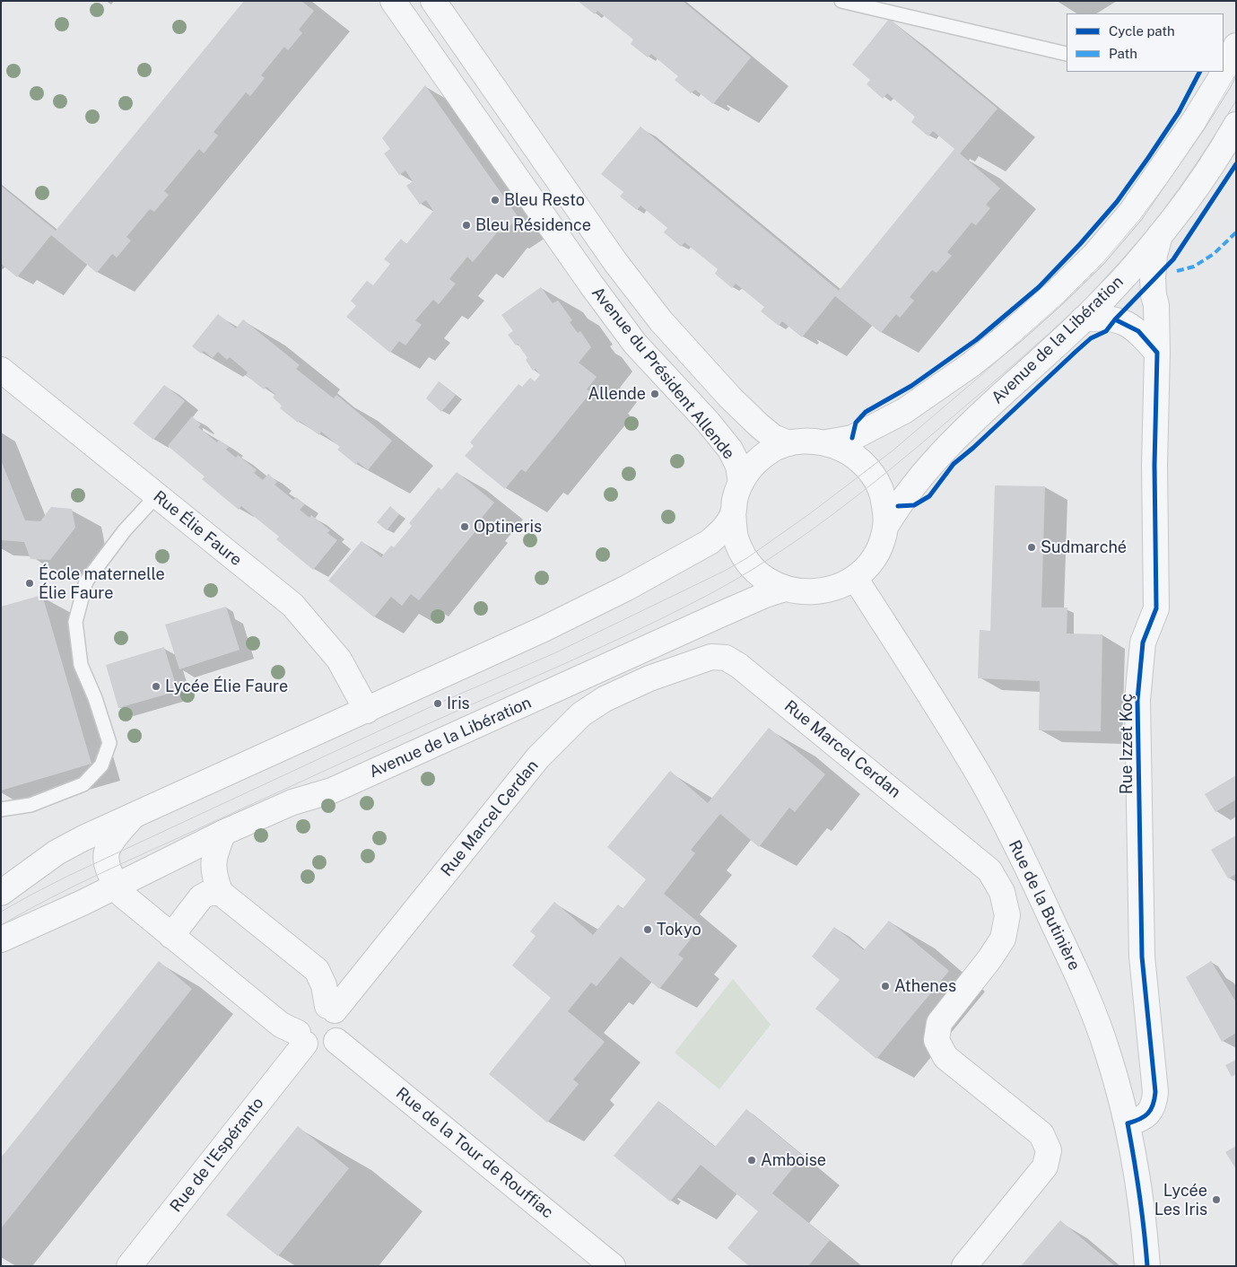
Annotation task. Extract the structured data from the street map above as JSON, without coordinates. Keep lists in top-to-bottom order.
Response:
{
  "streets": {
    "street": [
      "Avenue de la Libération",
      "Avenue du Président Allende",
      "Rue Élie Faure",
      "Rue Izzet Koç",
      "Rue Marcel Cerdan",
      "Rue de la Butinière",
      "Rue de la Tour de Rouffiac",
      "Rue de l'Espéranto"
    ]
  },
  "crossings": [
    ["Avenue de la Libération", "Avenue du Président Allende"],
    ["Avenue de la Libération", "Rue Izzet Koç"],
    ["Avenue de la Libération", "Rue de la Butinière"],
    ["Avenue de la Libération", "Rue de la Tour de Rouffiac"],
    ["Avenue du Président Allende", "Rue de la Butinière"],
    ["Rue Izzet Koç", "Rue de la Butinière"],
    ["Rue Marcel Cerdan", "Rue de la Tour de Rouffiac"],
    ["Rue Marcel Cerdan", "Rue de l'Espéranto"],
    ["Rue de la Tour de Rouffiac", "Rue de l'Espéranto"]
  ],
  "places": [
    "Bleu Resto",
    "Bleu Résidence",
    "Allende",
    "Optineris",
    "Sudmarché",
    "École maternelle Élie Faure",
    "Lycée Élie Faure",
    "Iris",
    "Tokyo",
    "Athenes",
    "Amboise",
    "Lycée Les Iris"
  ],
  "legend": ["Cycle path", "Path"]
}
